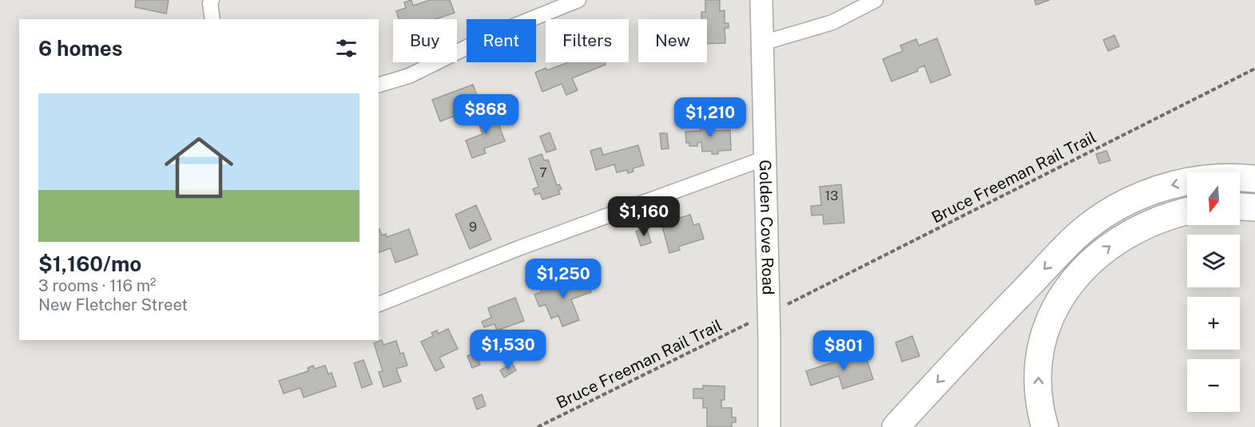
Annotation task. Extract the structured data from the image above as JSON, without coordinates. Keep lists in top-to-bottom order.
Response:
{
  "streets": {
    "main road": ["Golden Cove Road"],
    "path": ["Bruce Freeman Rail Trail"]
  },
  "house_numbers": ["7", "13", "9"],
  "north": "bottom",
  "page": {
    "chip": [
      "Buy",
      "Rent",
      "Filters",
      "New"
    ],
    "heading": "6 homes",
    "list": [
      {
        "name": "$1,160/mo",
        "note": "3 rooms · 116 m² · New Fletcher Street"
      }
    ],
    "price": [
      "$868",
      "$1,210",
      "$1,160",
      "$1,250",
      "$1,530",
      "$801"
    ],
    "map_buttons": ["+", "−"]
  }
}
